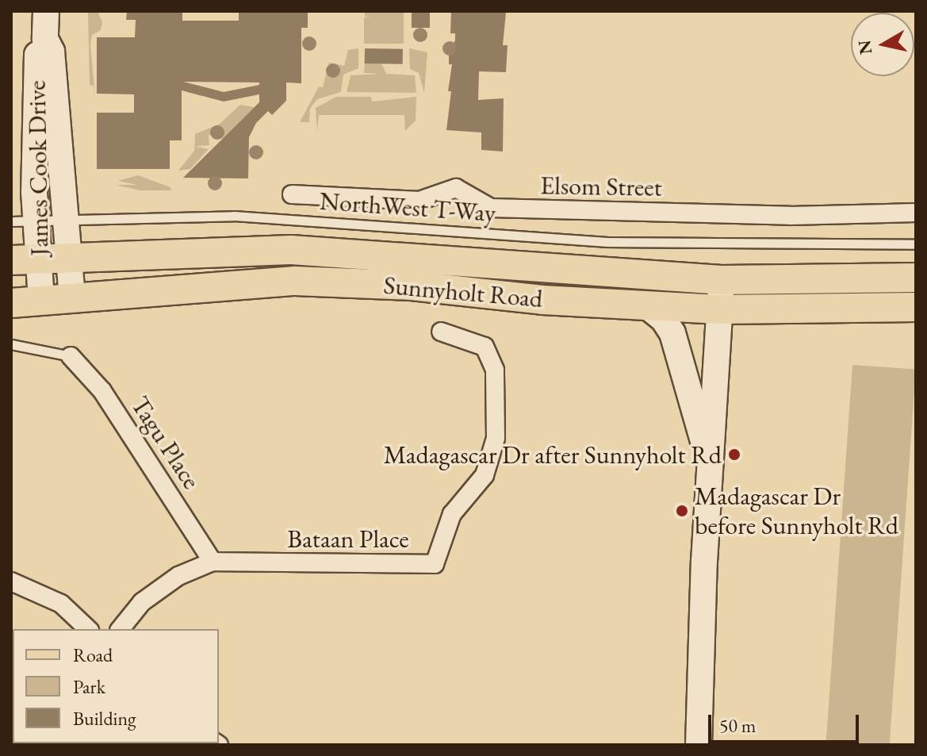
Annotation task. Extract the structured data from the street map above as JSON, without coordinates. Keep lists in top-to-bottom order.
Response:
{
  "streets": {
    "main road": ["Sunnyholt Road"],
    "street": [
      "James Cook Drive",
      "Elsom Street",
      "Tagu Place",
      "Bataan Place"
    ],
    "lane": ["NorthWest T-Way"]
  },
  "crossings": [
    ["James Cook Drive", "NorthWest T-Way"],
    ["James Cook Drive", "Sunnyholt Road"],
    ["Tagu Place", "Bataan Place"]
  ],
  "places": ["Madagascar Dr after Sunnyholt Rd", "Madagascar Dr before Sunnyholt Rd"],
  "legend": ["Road", "Park", "Building"],
  "scale_bar": "50 m",
  "north": "left"
}
